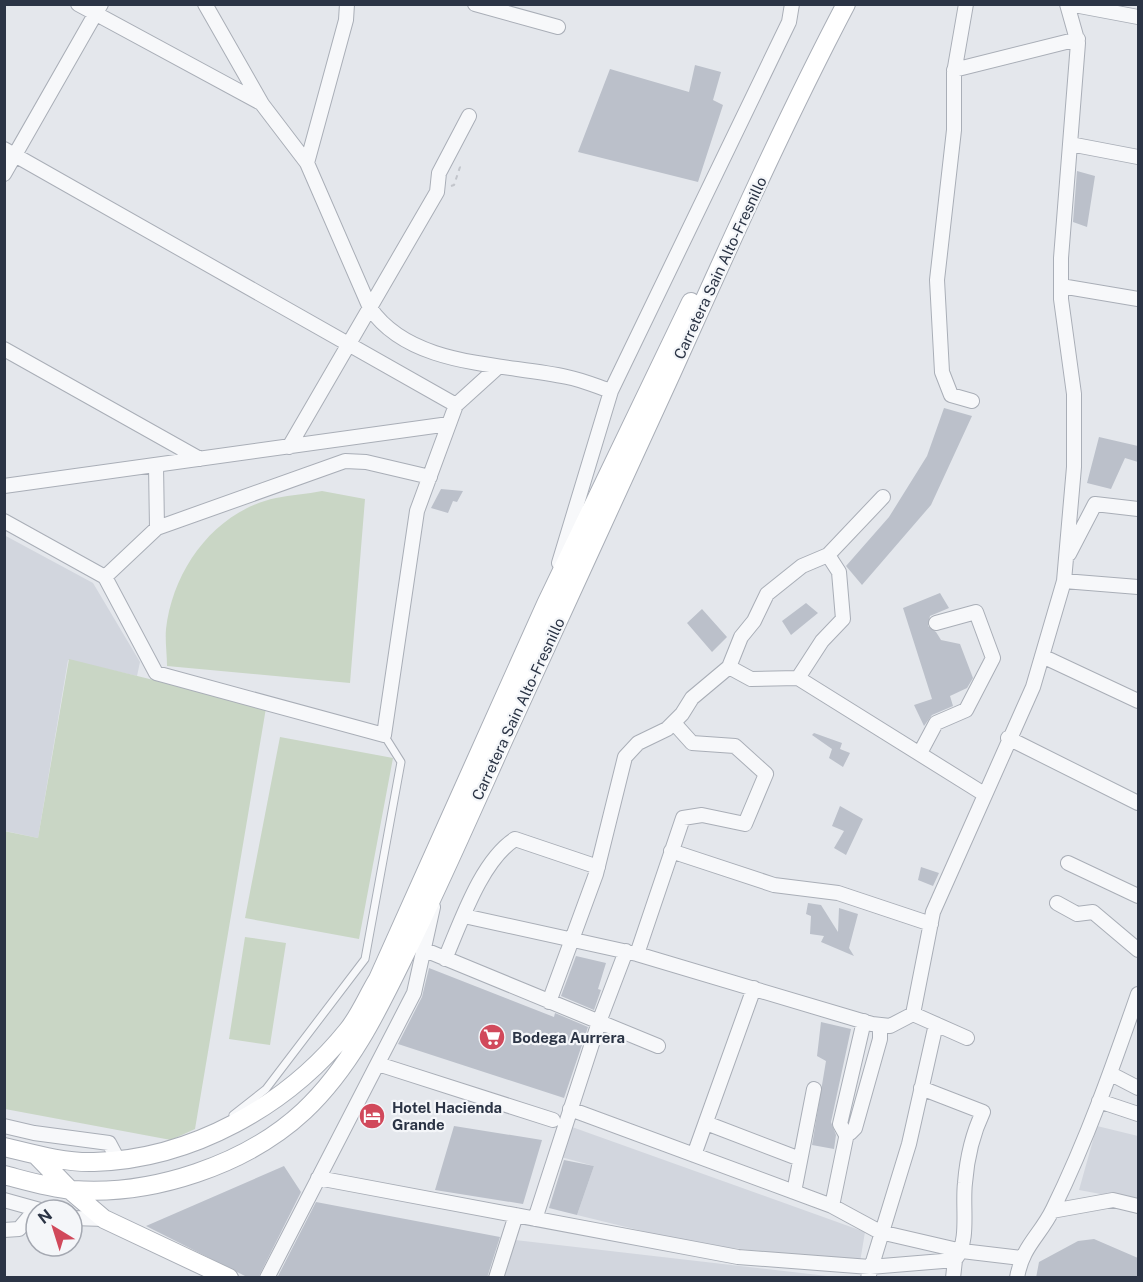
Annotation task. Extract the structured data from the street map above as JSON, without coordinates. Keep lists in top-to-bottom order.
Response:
{
  "streets": {
    "main road": ["Carretera Sain Alto-Fresnillo"]
  },
  "places": {
    "supermarket": ["Bodega Aurrera"],
    "hotel": ["Hotel Hacienda Grande"]
  },
  "north": "top left"
}
